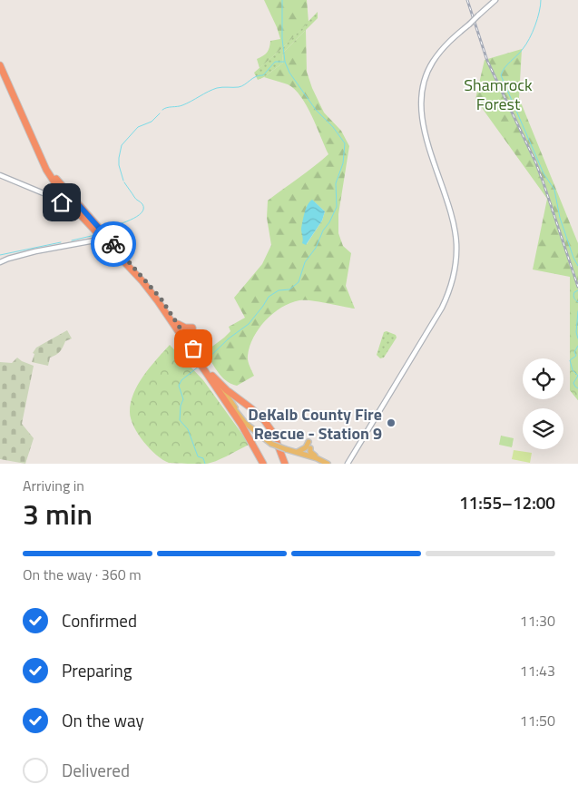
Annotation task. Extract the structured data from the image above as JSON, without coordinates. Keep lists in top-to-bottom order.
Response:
{
  "parks": ["Shamrock Forest"],
  "places": ["DeKalb County Fire Rescue - Station 9"],
  "page": {
    "heading": ["3 min", "Arriving in", "11:55–12:00"],
    "bar": "On the way · 360 m",
    "list": [
      ["Confirmed", "11:30"],
      ["Preparing", "11:43"],
      ["On the way", "11:50"],
      "Delivered"
    ]
  }
}
